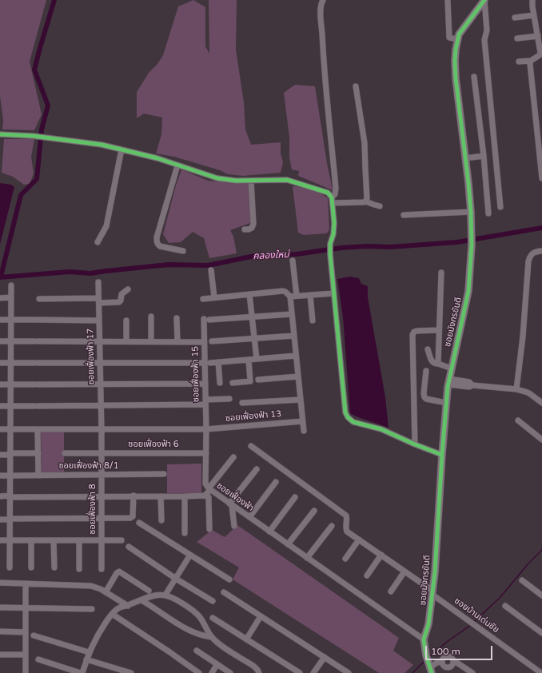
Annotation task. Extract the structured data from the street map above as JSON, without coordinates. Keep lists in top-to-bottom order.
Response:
{
  "streets": {
    "street": [
      "ซอยมังกรขันดี",
      "ซอยเฟื่องฟ้า 17",
      "ซอยเฟื่องฟ้า 15",
      "ซอยเฟื่องฟ้า 13",
      "ซอยเฟื่องฟ้า 6",
      "ซอยเฟื่องฟ้า 8/1",
      "ซอยเฟื่องฟ้า",
      "ซอยเฟื่องฟ้า 8",
      "ซอยบ้านเด่นชัย"
    ]
  },
  "crossings": [
    ["ซอยมังกรขันดี", "ซอยเฟื่องฟ้า"],
    ["ซอยมังกรขันดี", "ซอยบ้านเด่นชัย"],
    ["ซอยเฟื่องฟ้า 17", "ซอยเฟื่องฟ้า 8"],
    ["ซอยเฟื่องฟ้า 15", "ซอยเฟื่องฟ้า 13"],
    ["ซอยเฟื่องฟ้า 15", "ซอยเฟื่องฟ้า"],
    ["ซอยเฟื่องฟ้า 13", "ซอยเฟื่องฟ้า"],
    ["ซอยเฟื่องฟ้า 6", "ซอยเฟื่องฟ้า"],
    ["ซอยเฟื่องฟ้า 6", "ซอยเฟื่องฟ้า 8"],
    ["ซอยเฟื่องฟ้า 8/1", "ซอยเฟื่องฟ้า 8"]
  ],
  "water": ["คลองใหม่"],
  "scale_bar": "100 m"
}
